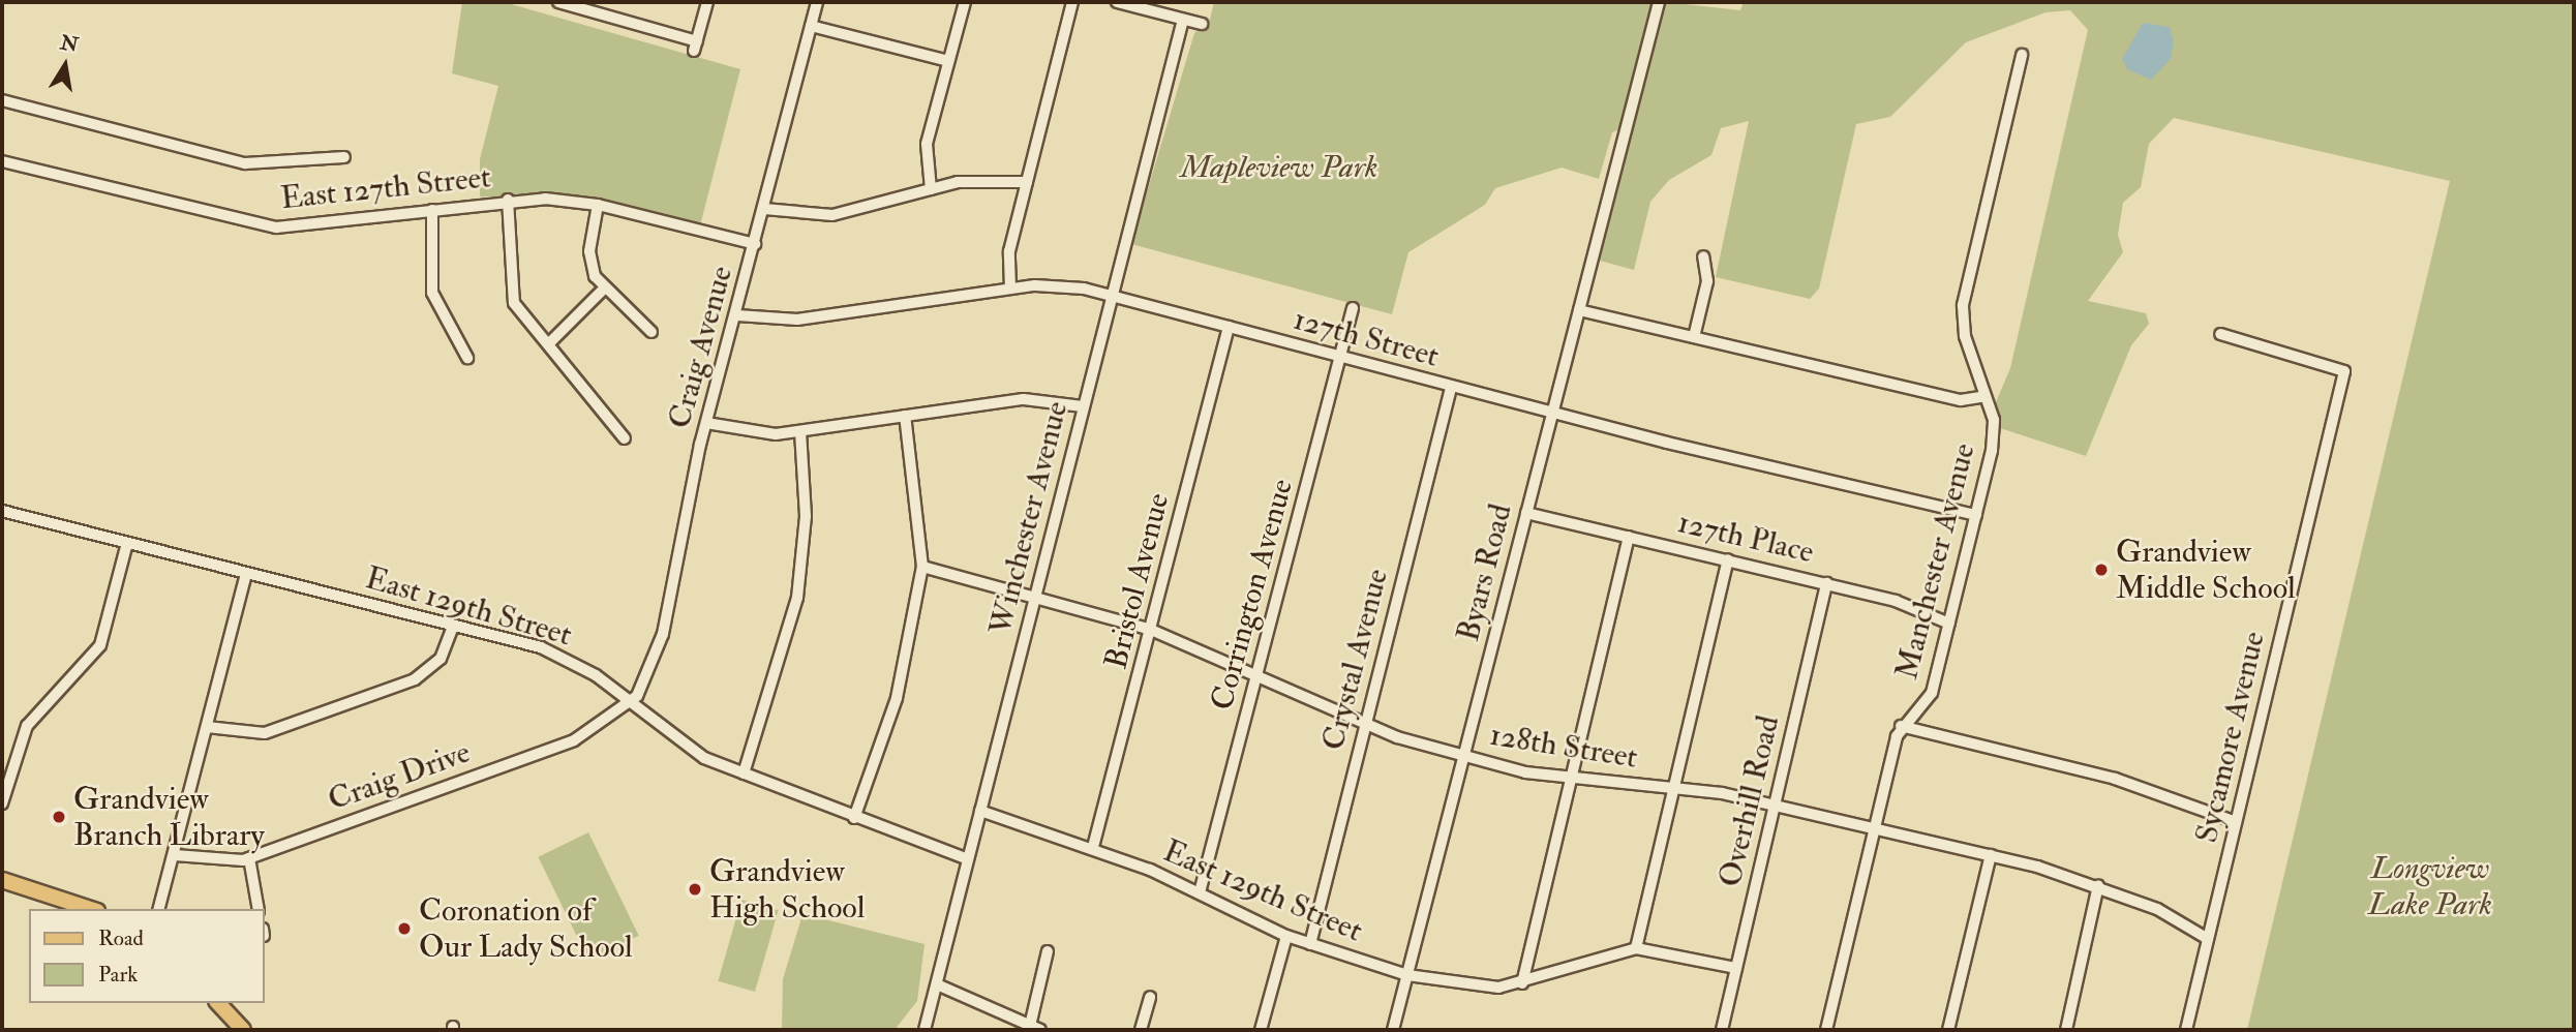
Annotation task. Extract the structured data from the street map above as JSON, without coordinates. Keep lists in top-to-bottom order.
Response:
{
  "streets": {
    "street": [
      "East 127th Street",
      "127th Street",
      "Craig Avenue",
      "Winchester Avenue",
      "127th Place",
      "Manchester Avenue",
      "Byars Road",
      "Bristol Avenue",
      "Corrington Avenue",
      "East 129th Street",
      "Crystal Avenue",
      "Sycamore Avenue",
      "128th Street",
      "Craig Drive",
      "Overhill Road"
    ]
  },
  "crossings": [
    ["East 127th Street", "Craig Avenue"],
    ["127th Street", "Craig Avenue"],
    ["127th Street", "Winchester Avenue"],
    ["127th Street", "Manchester Avenue"],
    ["127th Street", "Byars Road"],
    ["127th Street", "Bristol Avenue"],
    ["127th Street", "Corrington Avenue"],
    ["127th Street", "Crystal Avenue"],
    ["Craig Avenue", "East 129th Street"],
    ["Craig Avenue", "Craig Drive"],
    ["Winchester Avenue", "East 129th Street"],
    ["Winchester Avenue", "128th Street"],
    ["127th Place", "Manchester Avenue"],
    ["127th Place", "Byars Road"],
    ["127th Place", "Overhill Road"],
    ["Manchester Avenue", "128th Street"],
    ["Byars Road", "East 129th Street"],
    ["Byars Road", "128th Street"],
    ["Bristol Avenue", "East 129th Street"],
    ["Bristol Avenue", "128th Street"],
    ["Corrington Avenue", "East 129th Street"],
    ["Corrington Avenue", "128th Street"],
    ["East 129th Street", "Crystal Avenue"],
    ["East 129th Street", "Craig Drive"],
    ["East 129th Street", "Overhill Road"],
    ["Crystal Avenue", "128th Street"],
    ["Sycamore Avenue", "128th Street"],
    ["128th Street", "Overhill Road"]
  ],
  "parks": ["Mapleview Park", "Longview Lake Park"],
  "places": [
    "Grandview Middle School",
    "Grandview Branch Library",
    "Grandview High School",
    "Coronation of Our Lady School"
  ],
  "legend": ["Road", "Park"],
  "north": "top"
}
